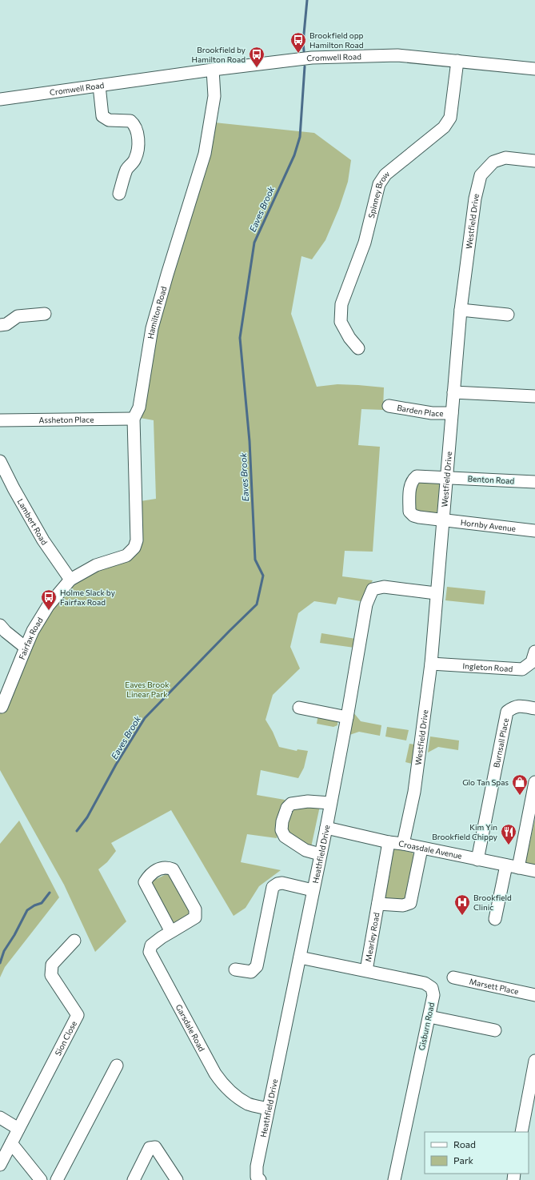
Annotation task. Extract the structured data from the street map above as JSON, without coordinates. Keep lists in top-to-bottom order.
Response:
{
  "streets": {
    "street": [
      "Cromwell Road",
      "Spinney Brow",
      "Westfield Drive",
      "Hamilton Road",
      "Barden Place",
      "Assheton Place",
      "Benton Road",
      "Lambert Road",
      "Hornby Avenue",
      "Fairfax Road",
      "Ingleton Road",
      "Burnsall Place",
      "Croasdale Avenue",
      "Heathfield Drive",
      "Mearley Road",
      "Marsett Place",
      "Gisburn Road",
      "Garsdale Road",
      "Sion Close"
    ]
  },
  "crossings": [
    ["Cromwell Road", "Spinney Brow"],
    ["Cromwell Road", "Hamilton Road"],
    ["Westfield Drive", "Barden Place"],
    ["Westfield Drive", "Benton Road"],
    ["Westfield Drive", "Hornby Avenue"],
    ["Westfield Drive", "Ingleton Road"],
    ["Westfield Drive", "Croasdale Avenue"],
    ["Westfield Drive", "Heathfield Drive"],
    ["Hamilton Road", "Assheton Place"],
    ["Hamilton Road", "Fairfax Road"],
    ["Benton Road", "Hornby Avenue"],
    ["Lambert Road", "Fairfax Road"],
    ["Burnsall Place", "Croasdale Avenue"],
    ["Croasdale Avenue", "Heathfield Drive"],
    ["Croasdale Avenue", "Mearley Road"],
    ["Heathfield Drive", "Gisburn Road"],
    ["Heathfield Drive", "Garsdale Road"],
    ["Mearley Road", "Gisburn Road"]
  ],
  "water": ["Eaves Brook"],
  "parks": ["Eaves Brook Linear Park"],
  "places": {
    "bus stop": ["Brookfield opp Hamilton Road", "Brookfield by Hamilton Road", "Holme Slack by Fairfax Road"],
    "shop": ["Glo Tan Spas"],
    "restaurant": ["Kim Yin Brookfield Chippy"],
    "hospital": ["Brookfield Clinic"]
  },
  "legend": ["Road", "Park"]
}
